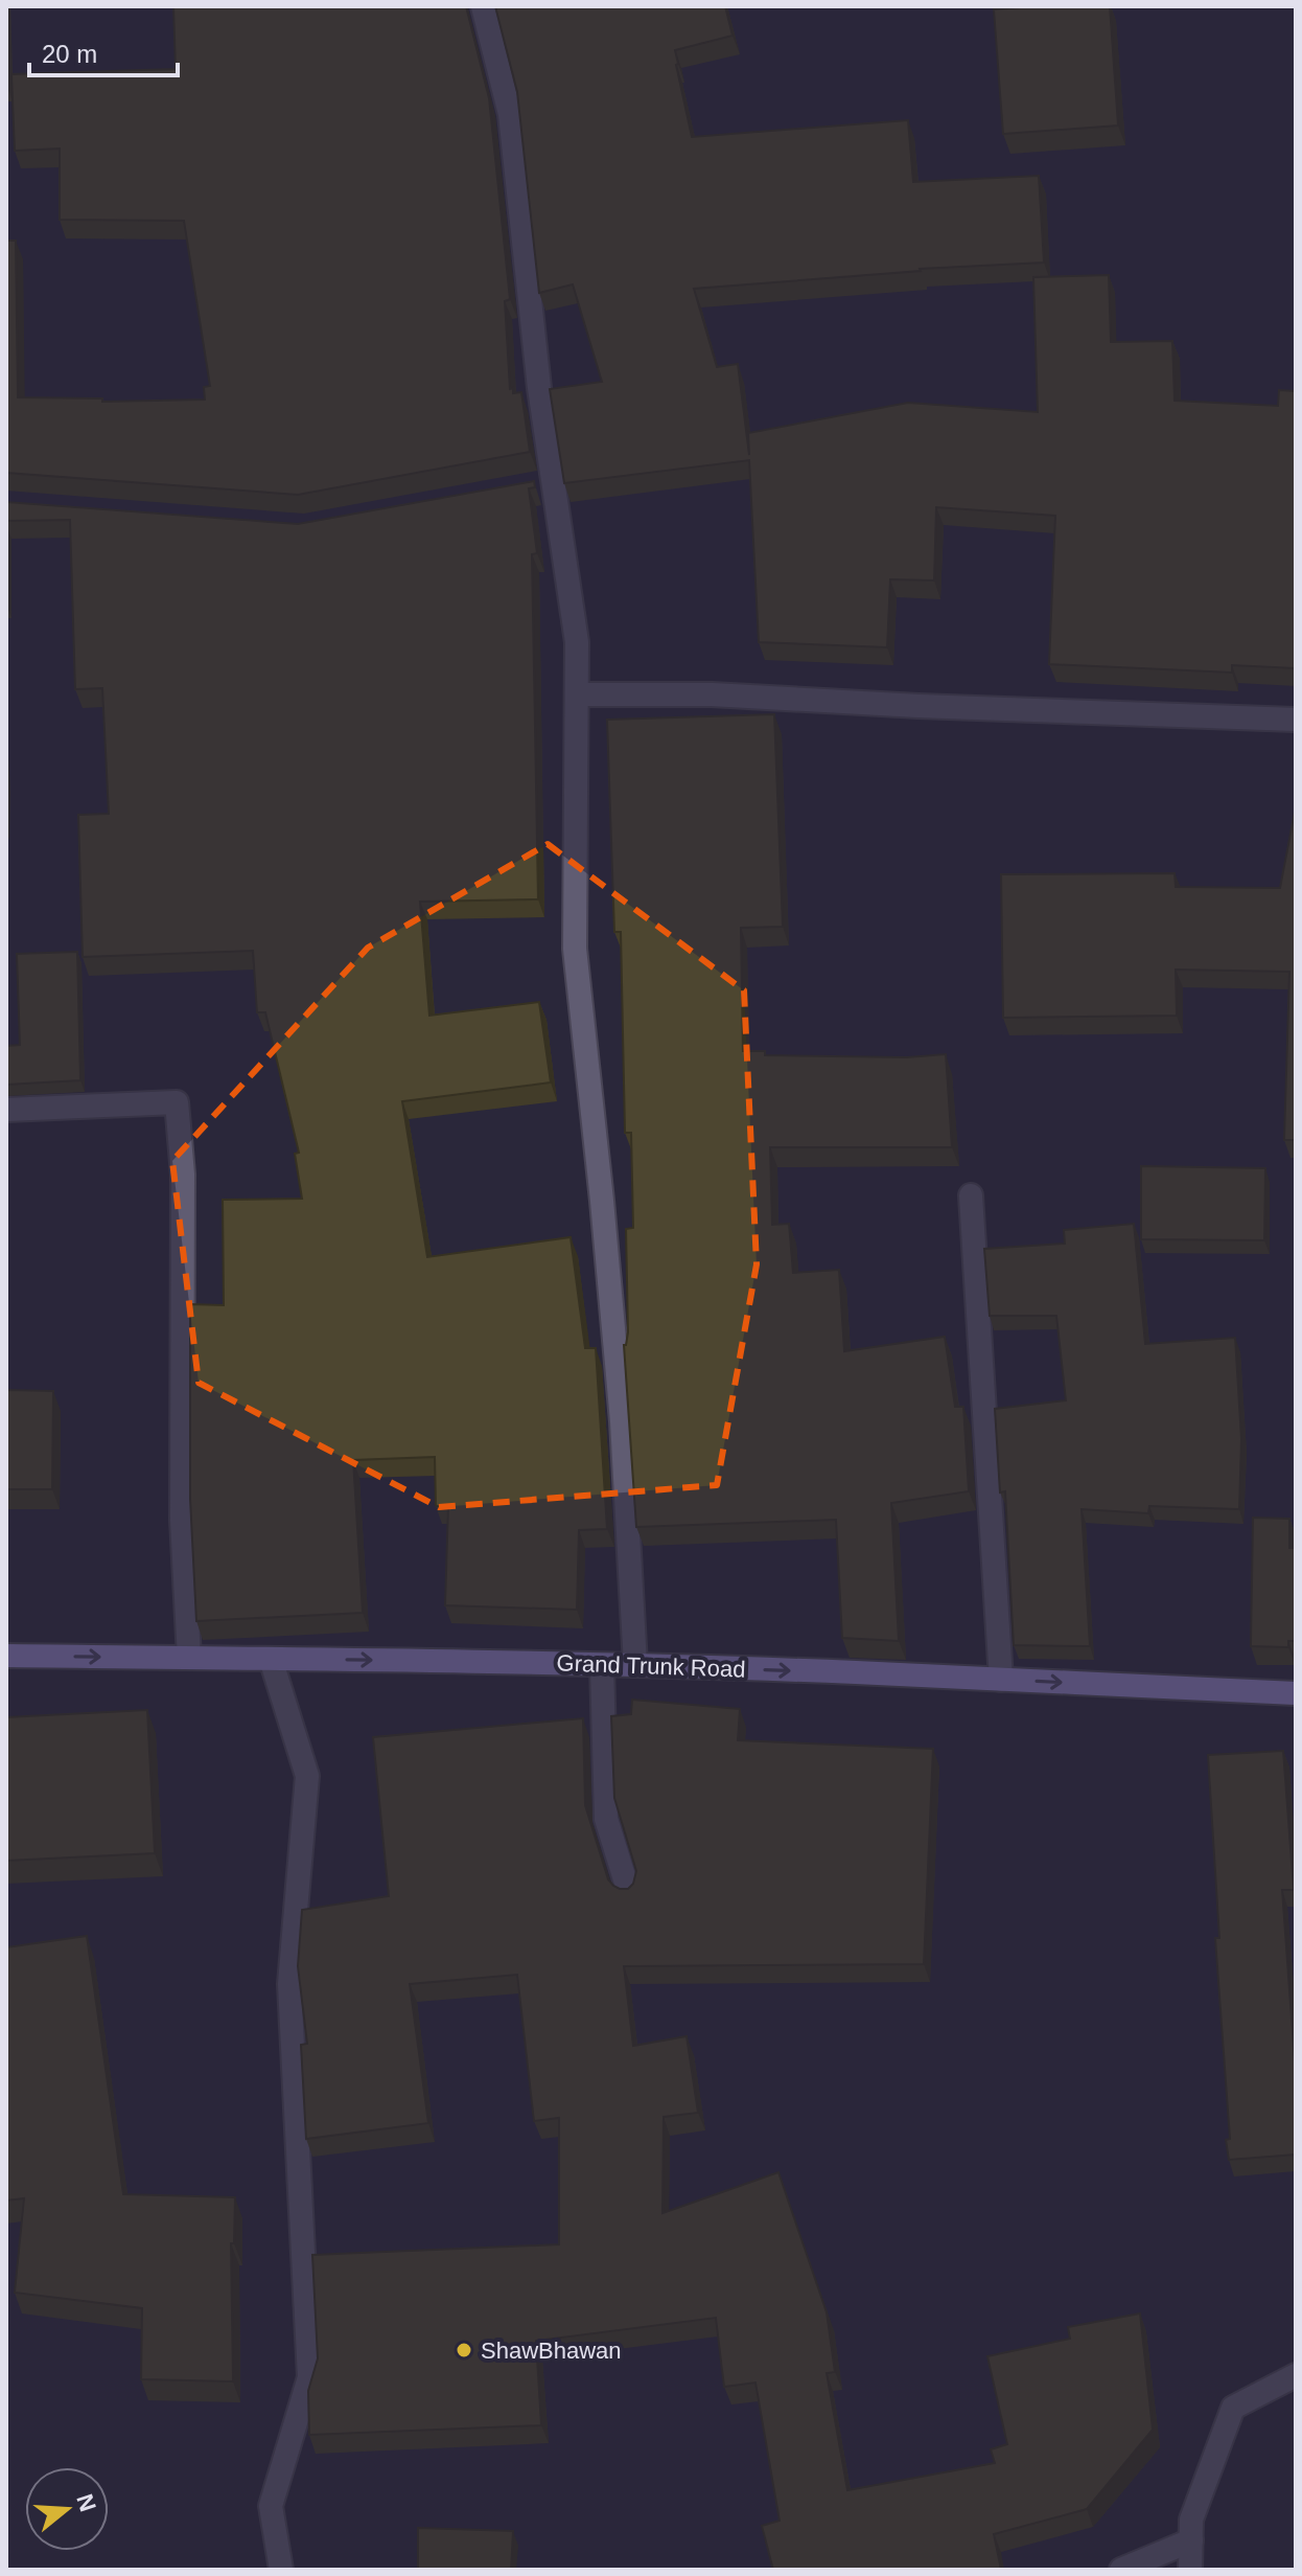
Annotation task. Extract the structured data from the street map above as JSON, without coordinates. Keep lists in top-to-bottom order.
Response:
{
  "streets": {
    "main road": ["Grand Trunk Road"]
  },
  "one_way": ["Grand Trunk Road"],
  "places": ["ShawBhawan"],
  "scale_bar": "20 m",
  "north": "right"
}
